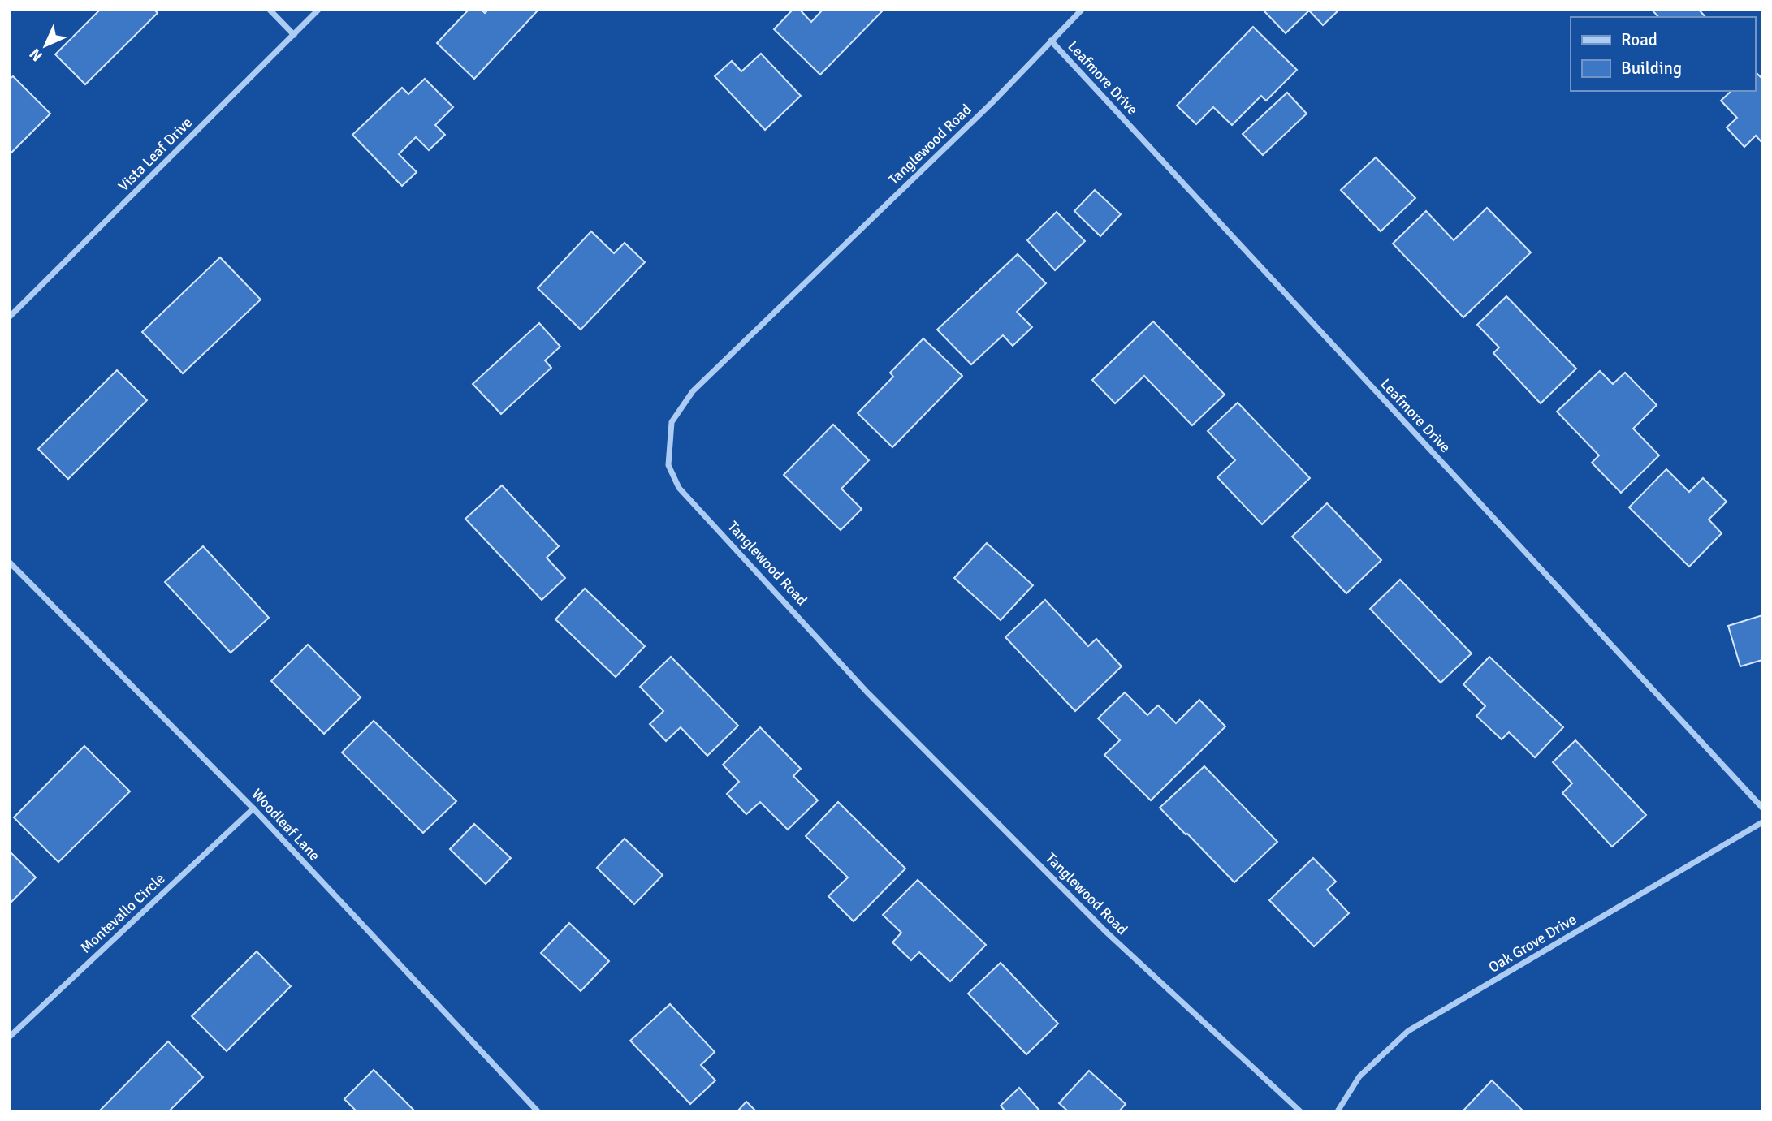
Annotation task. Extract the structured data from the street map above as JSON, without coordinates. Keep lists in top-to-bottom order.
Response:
{
  "streets": {
    "street": [
      "Leafmore Drive",
      "Tanglewood Road",
      "Vista Leaf Drive",
      "Woodleaf Lane",
      "Montevallo Circle",
      "Oak Grove Drive"
    ]
  },
  "crossings": [
    ["Leafmore Drive", "Tanglewood Road"],
    ["Woodleaf Lane", "Montevallo Circle"]
  ],
  "legend": ["Road", "Building"],
  "north": "bottom left"
}
